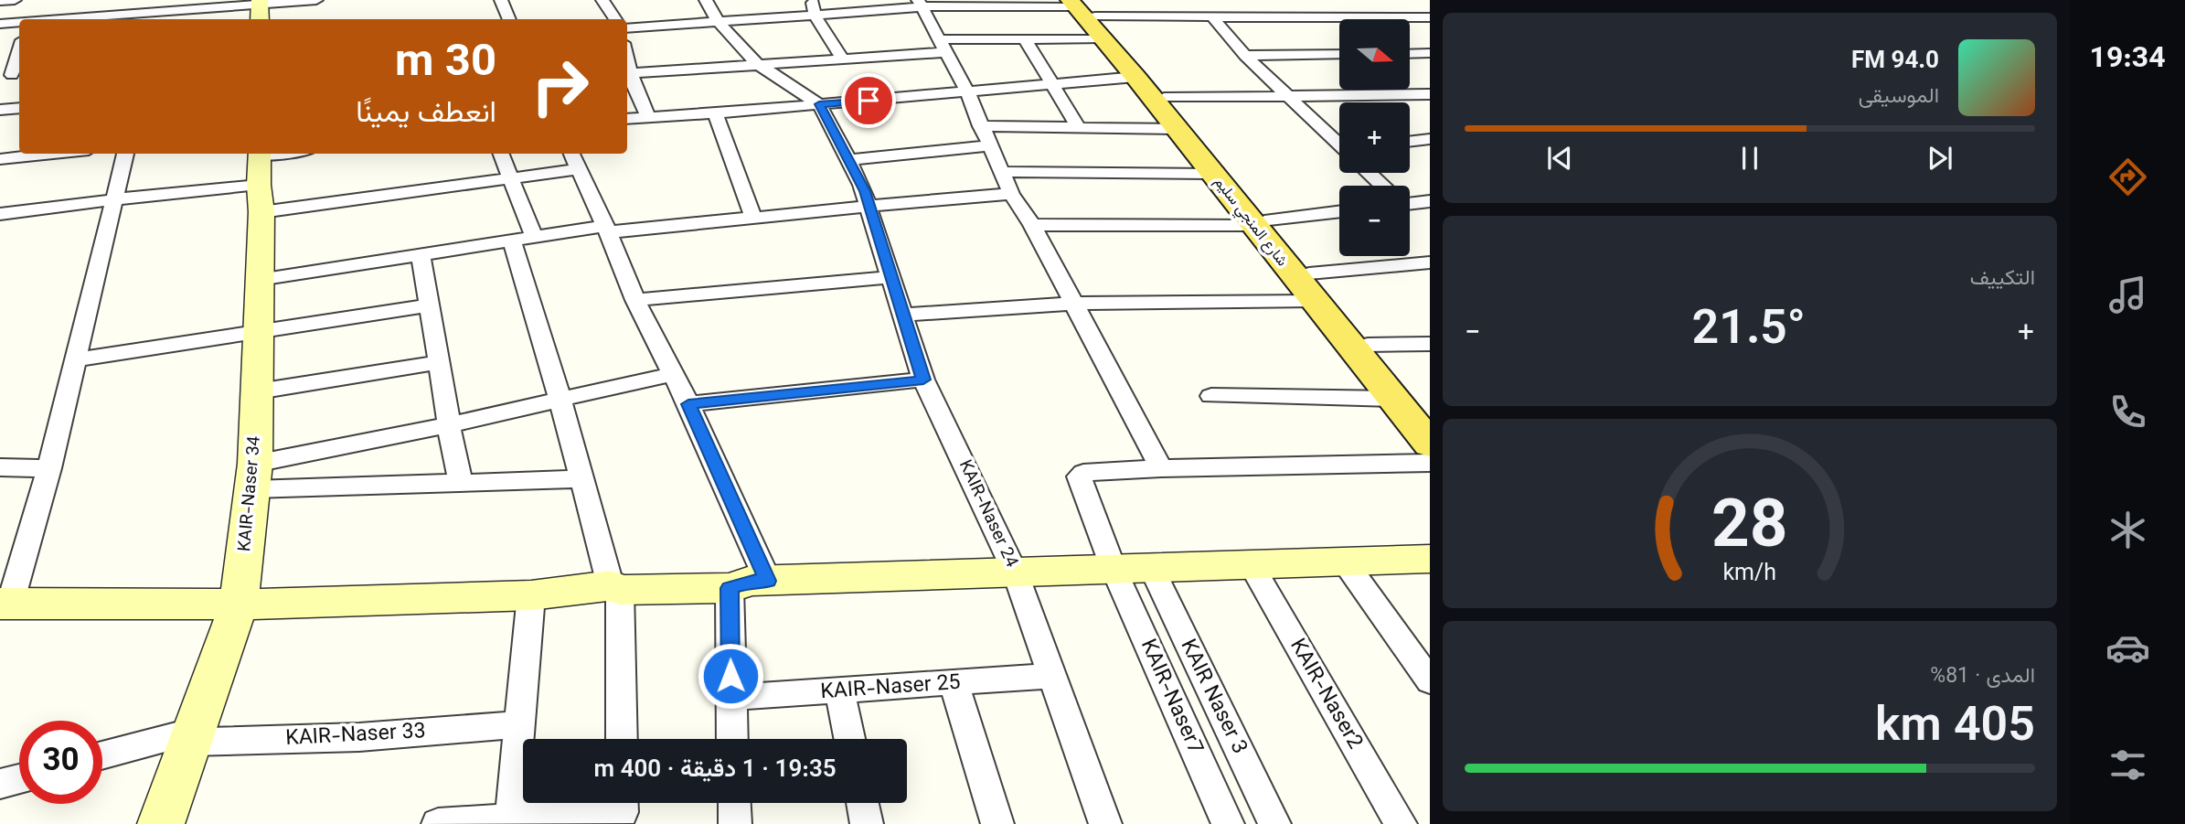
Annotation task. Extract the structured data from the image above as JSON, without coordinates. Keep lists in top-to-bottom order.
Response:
{
  "streets": {
    "main road": ["شارع المنجي سليم"],
    "street": [
      "KAIR-Naser 34",
      "KAIR-Naser 24",
      "KAIR-Naser 25",
      "KAIR-Naser2",
      "KAIR-Naser7",
      "KAIR Naser 3",
      "KAIR-Naser 33"
    ]
  },
  "crossings": [
    ["KAIR-Naser 34", "KAIR-Naser 33"],
    ["KAIR-Naser 24", "KAIR-Naser 25"]
  ],
  "north": "right",
  "page": {
    "tabs": "19:34",
    "map_buttons": ["+", "−"],
    "turn": ["30 m", "انعطف يمينًا"],
    "song": ["94.0 FM", "الموسيقى"],
    "tile": [
      "التكييف",
      ["المدى · 81%", "405 km"]
    ],
    "heat": ["−", "21.5°", "+"],
    "limit": "30",
    "trip": "19:35 · 1 دقيقة · 400 m",
    "gauge": ["28", "km/h"]
  }
}
